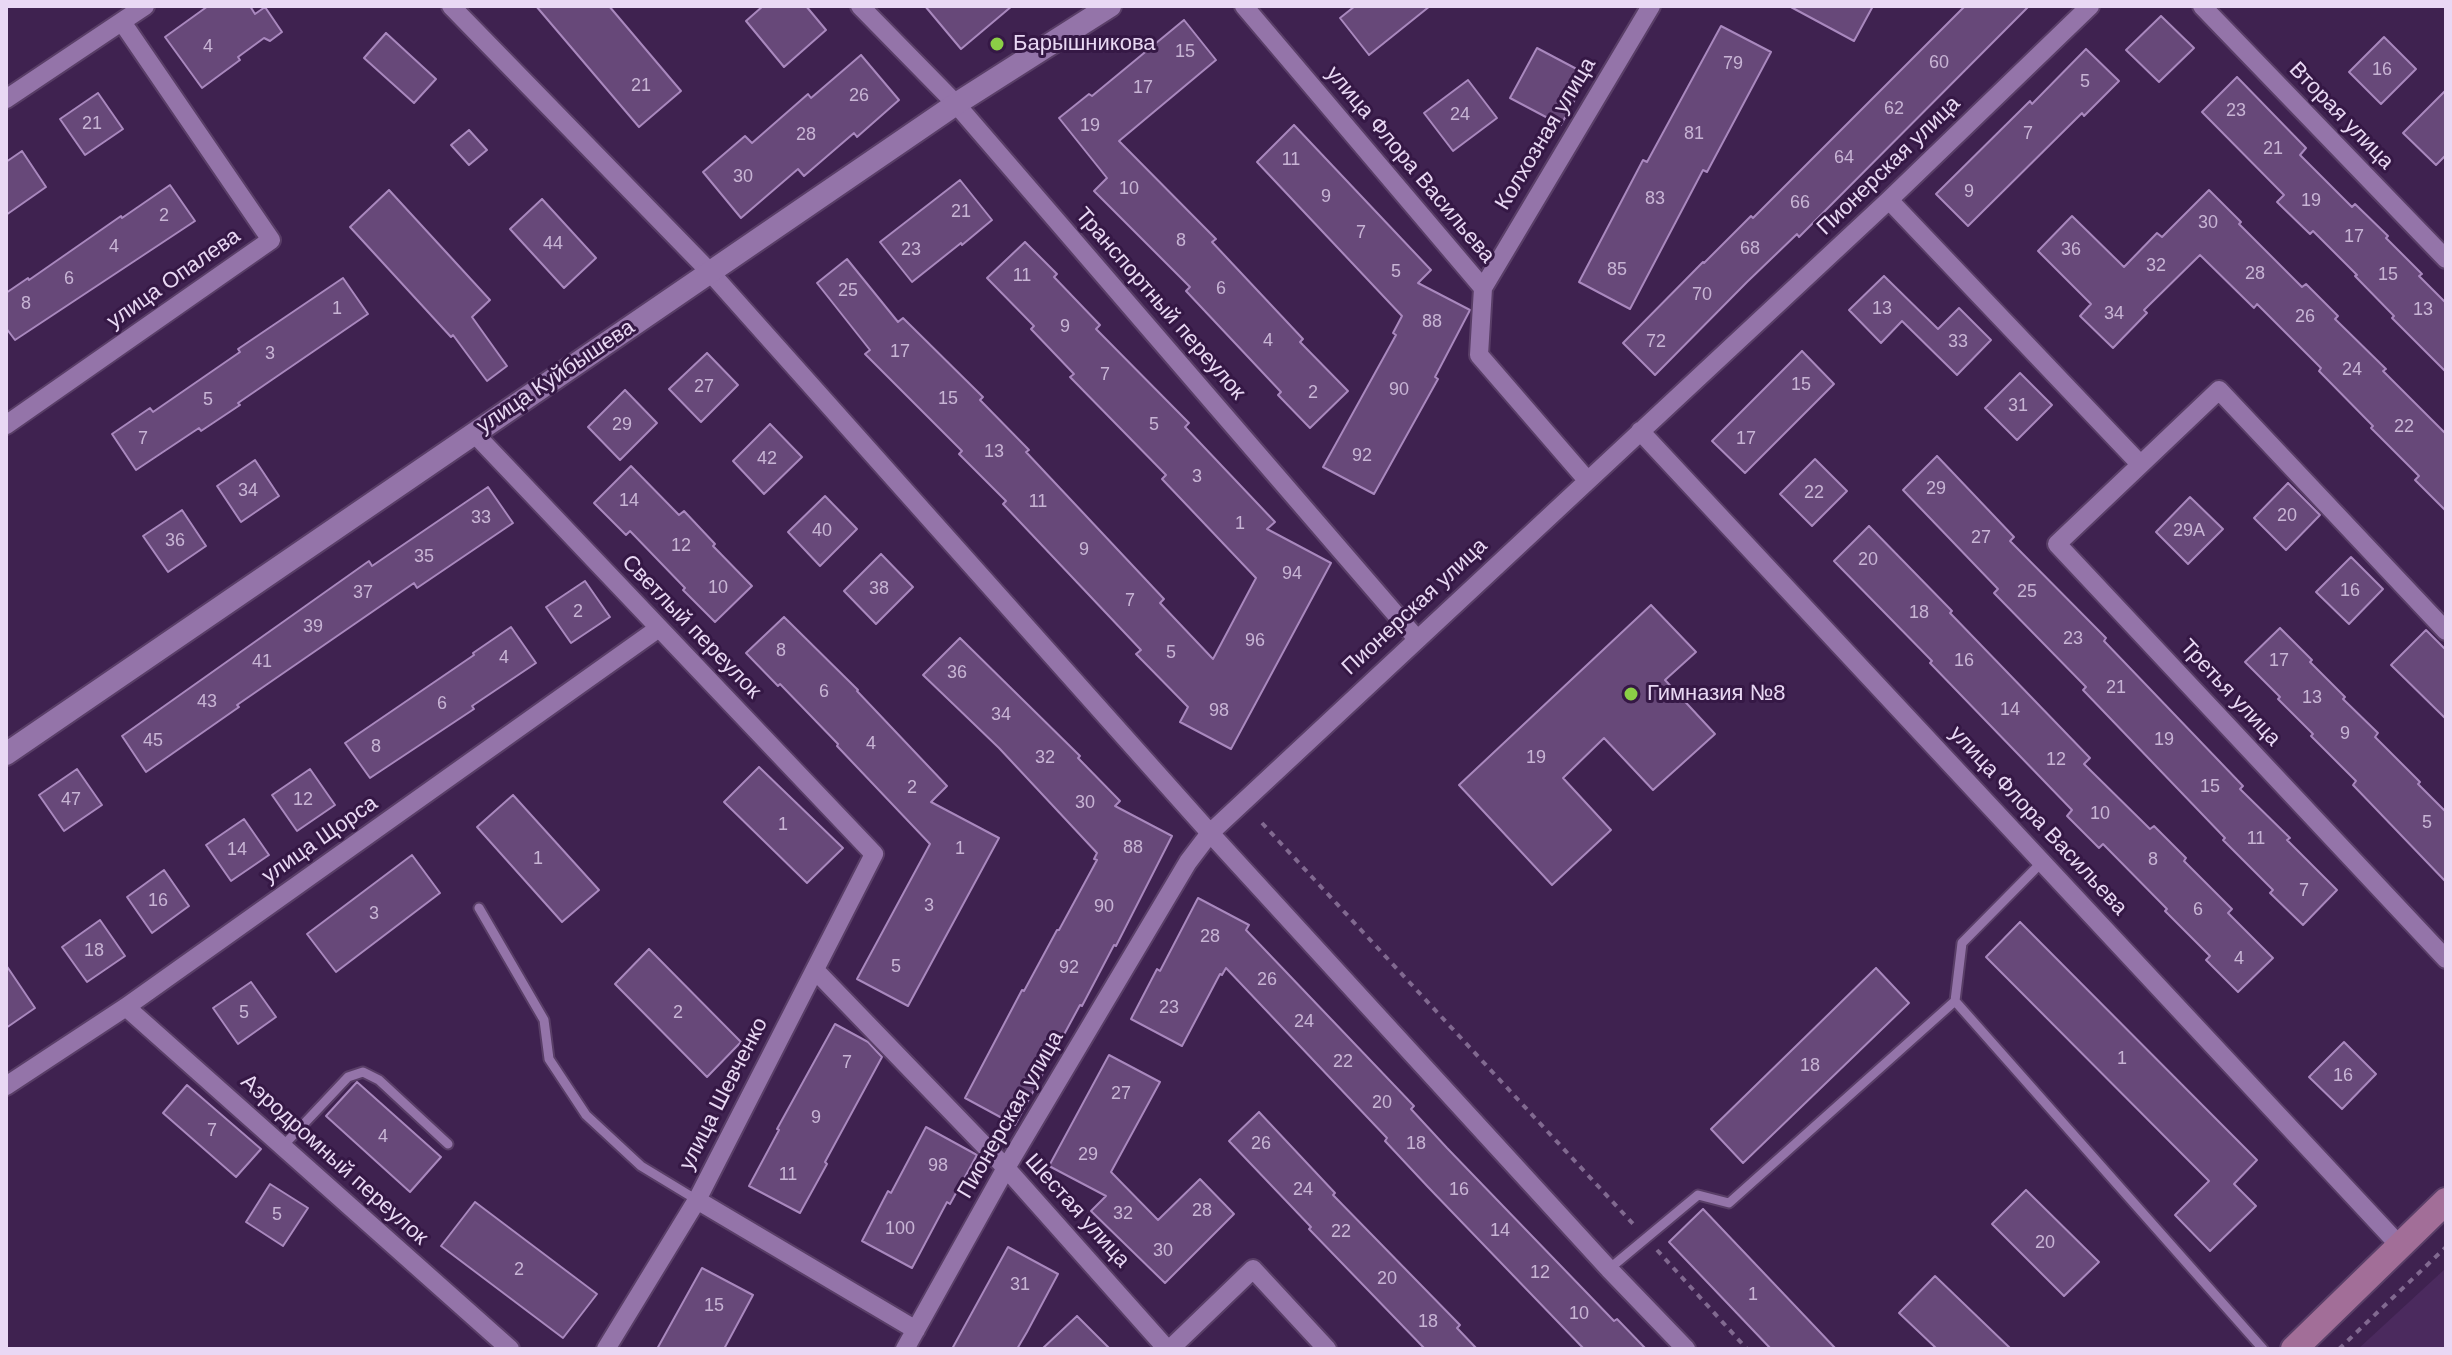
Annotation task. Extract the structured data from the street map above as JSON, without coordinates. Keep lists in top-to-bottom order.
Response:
{
  "streets": {
    "street": [
      "Вторая улица",
      "Колхозная улица",
      "улица Флора Васильева",
      "Пионерская улица",
      "улица Опалева",
      "Транспортный переулок",
      "улица Куйбышева",
      "Светлый переулок",
      "Третья улица",
      "улица Щорса",
      "улица Шевченко",
      "Аэродромный переулок",
      "Шестая улица"
    ]
  },
  "crossings": [
    ["Колхозная улица", "улица Флора Васильева"],
    ["улица Флора Васильева", "Пионерская улица"],
    ["Пионерская улица", "Транспортный переулок"],
    ["Пионерская улица", "Шестая улица"],
    ["Транспортный переулок", "улица Куйбышева"],
    ["улица Куйбышева", "Светлый переулок"],
    ["Светлый переулок", "улица Щорса"],
    ["Светлый переулок", "улица Шевченко"],
    ["улица Щорса", "Аэродромный переулок"],
    ["улица Шевченко", "Шестая улица"]
  ],
  "places": ["Барышникова", "Гимназия №8"],
  "house_numbers": [
    "4",
    "15",
    "60",
    "79",
    "16",
    "5",
    "21",
    "17",
    "26",
    "62",
    "23",
    "24",
    "21",
    "19",
    "81",
    "7",
    "28",
    "21",
    "64",
    "11",
    "30",
    "10",
    "9",
    "9",
    "83",
    "19",
    "66",
    "21",
    "2",
    "30",
    "7",
    "17",
    "8",
    "44",
    "4",
    "68",
    "23",
    "36",
    "32",
    "85",
    "5",
    "28",
    "15",
    "11",
    "6",
    "6",
    "25",
    "70",
    "8",
    "1",
    "13",
    "13",
    "34",
    "26",
    "88",
    "9",
    "4",
    "72",
    "33",
    "17",
    "3",
    "24",
    "7",
    "15",
    "27",
    "90",
    "2",
    "15",
    "5",
    "31",
    "29",
    "5",
    "22",
    "7",
    "17",
    "13",
    "92",
    "42",
    "3",
    "29",
    "34",
    "22",
    "14",
    "11",
    "20",
    "33",
    "1",
    "40",
    "29А",
    "27",
    "36",
    "12",
    "9",
    "35",
    "20",
    "94",
    "10",
    "38",
    "16",
    "25",
    "37",
    "7",
    "2",
    "18",
    "39",
    "23",
    "96",
    "8",
    "5",
    "4",
    "16",
    "17",
    "41",
    "36",
    "21",
    "6",
    "13",
    "43",
    "6",
    "14",
    "98",
    "34",
    "9",
    "19",
    "45",
    "4",
    "8",
    "32",
    "19",
    "12",
    "15",
    "2",
    "47",
    "12",
    "30",
    "10",
    "5",
    "1",
    "11",
    "88",
    "1",
    "14",
    "1",
    "8",
    "7",
    "16",
    "3",
    "90",
    "6",
    "3",
    "28",
    "18",
    "4",
    "5",
    "92",
    "26",
    "23",
    "5",
    "2",
    "24",
    "1",
    "22",
    "7",
    "18",
    "16",
    "27",
    "20",
    "9",
    "7",
    "4",
    "26",
    "18",
    "29",
    "98",
    "11",
    "24",
    "16",
    "28",
    "32",
    "5",
    "100",
    "14",
    "22",
    "20",
    "30",
    "2",
    "12",
    "20",
    "31",
    "1",
    "15",
    "10",
    "18"
  ]
}
